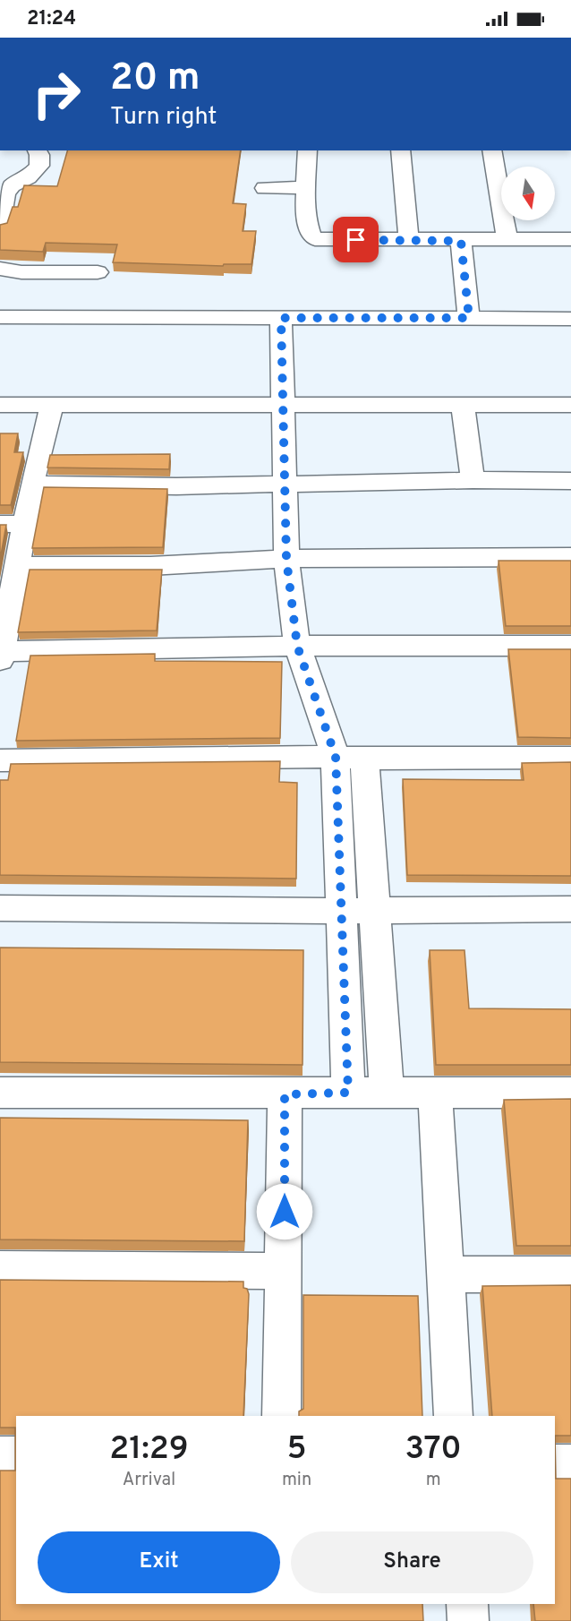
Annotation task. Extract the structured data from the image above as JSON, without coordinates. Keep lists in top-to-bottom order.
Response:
{
  "north": "bottom",
  "page": {
    "status": "21:24",
    "turn": ["20 m", "Turn right"],
    "eta": [
      "21:29",
      "Arrival",
      "5",
      "min",
      "370",
      "m"
    ],
    "buttons": ["Exit", "Share"]
  }
}
